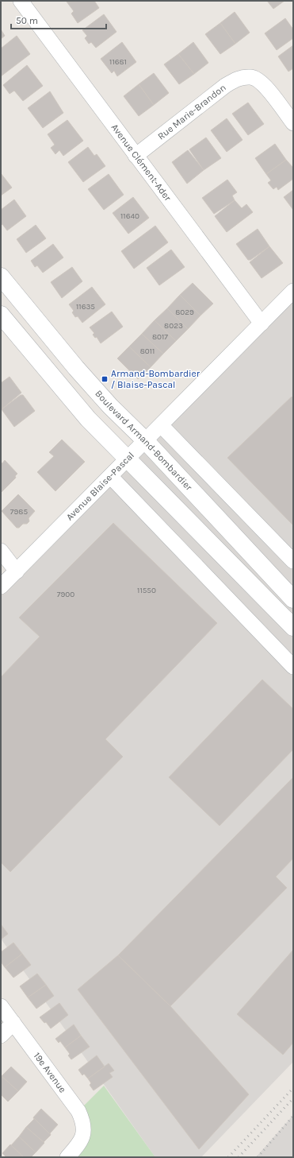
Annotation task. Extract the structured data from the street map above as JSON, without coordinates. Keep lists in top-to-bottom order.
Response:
{
  "streets": {
    "street": [
      "Rue Marie-Brandon",
      "Avenue Clément-Ader",
      "Boulevard Armand-Bombardier",
      "Avenue Blaise-Pascal",
      "19e Avenue"
    ]
  },
  "crossings": [
    ["Rue Marie-Brandon", "Avenue Clément-Ader"],
    ["Avenue Clément-Ader", "Avenue Blaise-Pascal"],
    ["Boulevard Armand-Bombardier", "Avenue Blaise-Pascal"]
  ],
  "places": {
    "transit": ["Armand-Bombardier / Blaise-Pascal"]
  },
  "house_numbers": [
    "11681",
    "11640",
    "11635",
    "8029",
    "8023",
    "8017",
    "8011",
    "7985",
    "11550",
    "7900"
  ],
  "scale_bar": "50 m"
}
